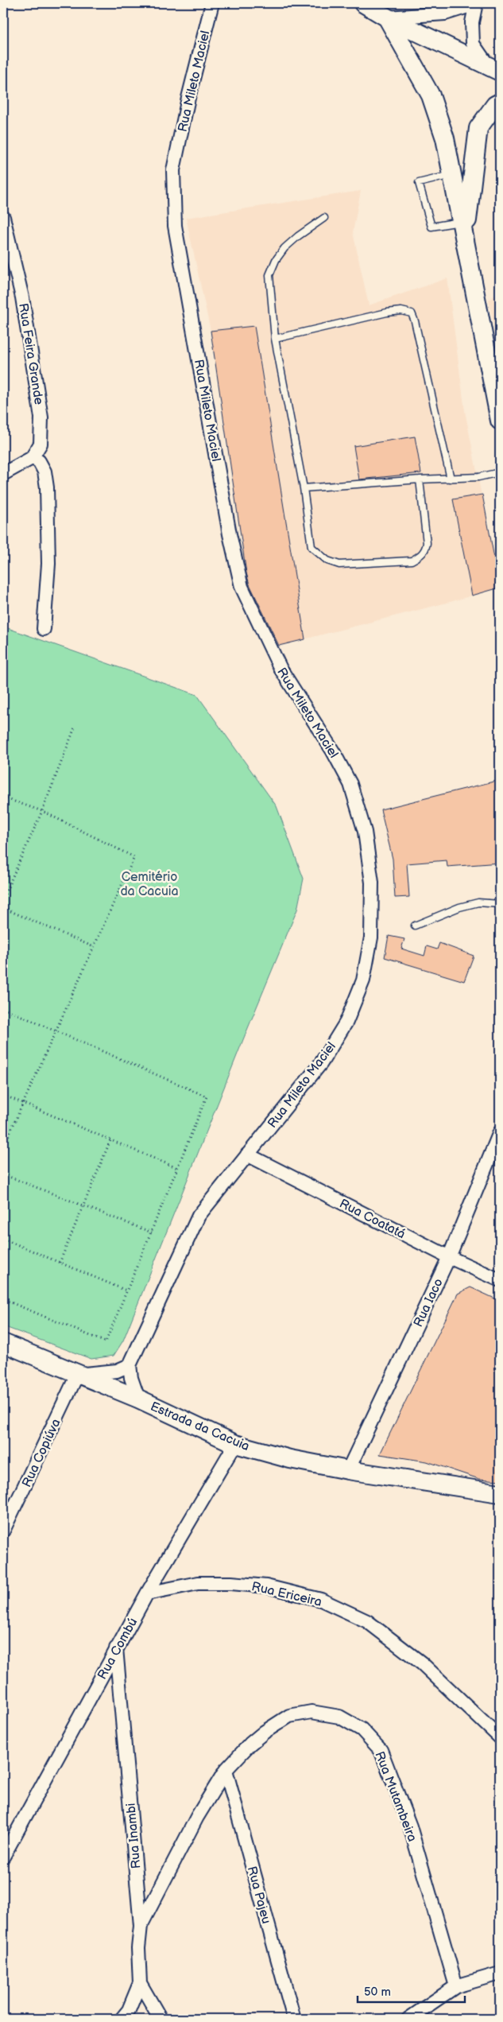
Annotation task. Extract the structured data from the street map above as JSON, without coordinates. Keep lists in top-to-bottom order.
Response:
{
  "streets": {
    "main road": ["Estrada da Cacuia"],
    "street": [
      "Rua Mileto Maciel",
      "Rua Feira Grande",
      "Rua Coatatá",
      "Rua Iaco",
      "Rua Copiúva",
      "Rua Ericeira",
      "Rua Combú",
      "Rua Mutambeira",
      "Rua Inambi",
      "Rua Pajeu"
    ]
  },
  "crossings": [
    ["Rua Mileto Maciel", "Rua Coatatá"],
    ["Rua Coatatá", "Rua Iaco"],
    ["Rua Iaco", "Estrada da Cacuia"],
    ["Estrada da Cacuia", "Rua Copiúva"],
    ["Estrada da Cacuia", "Rua Combú"],
    ["Rua Ericeira", "Rua Combú"],
    ["Rua Combú", "Rua Inambi"],
    ["Rua Mutambeira", "Rua Inambi"],
    ["Rua Mutambeira", "Rua Pajeu"]
  ],
  "parks": ["Cemitério da Cacuia"],
  "scale_bar": "50 m"
}
